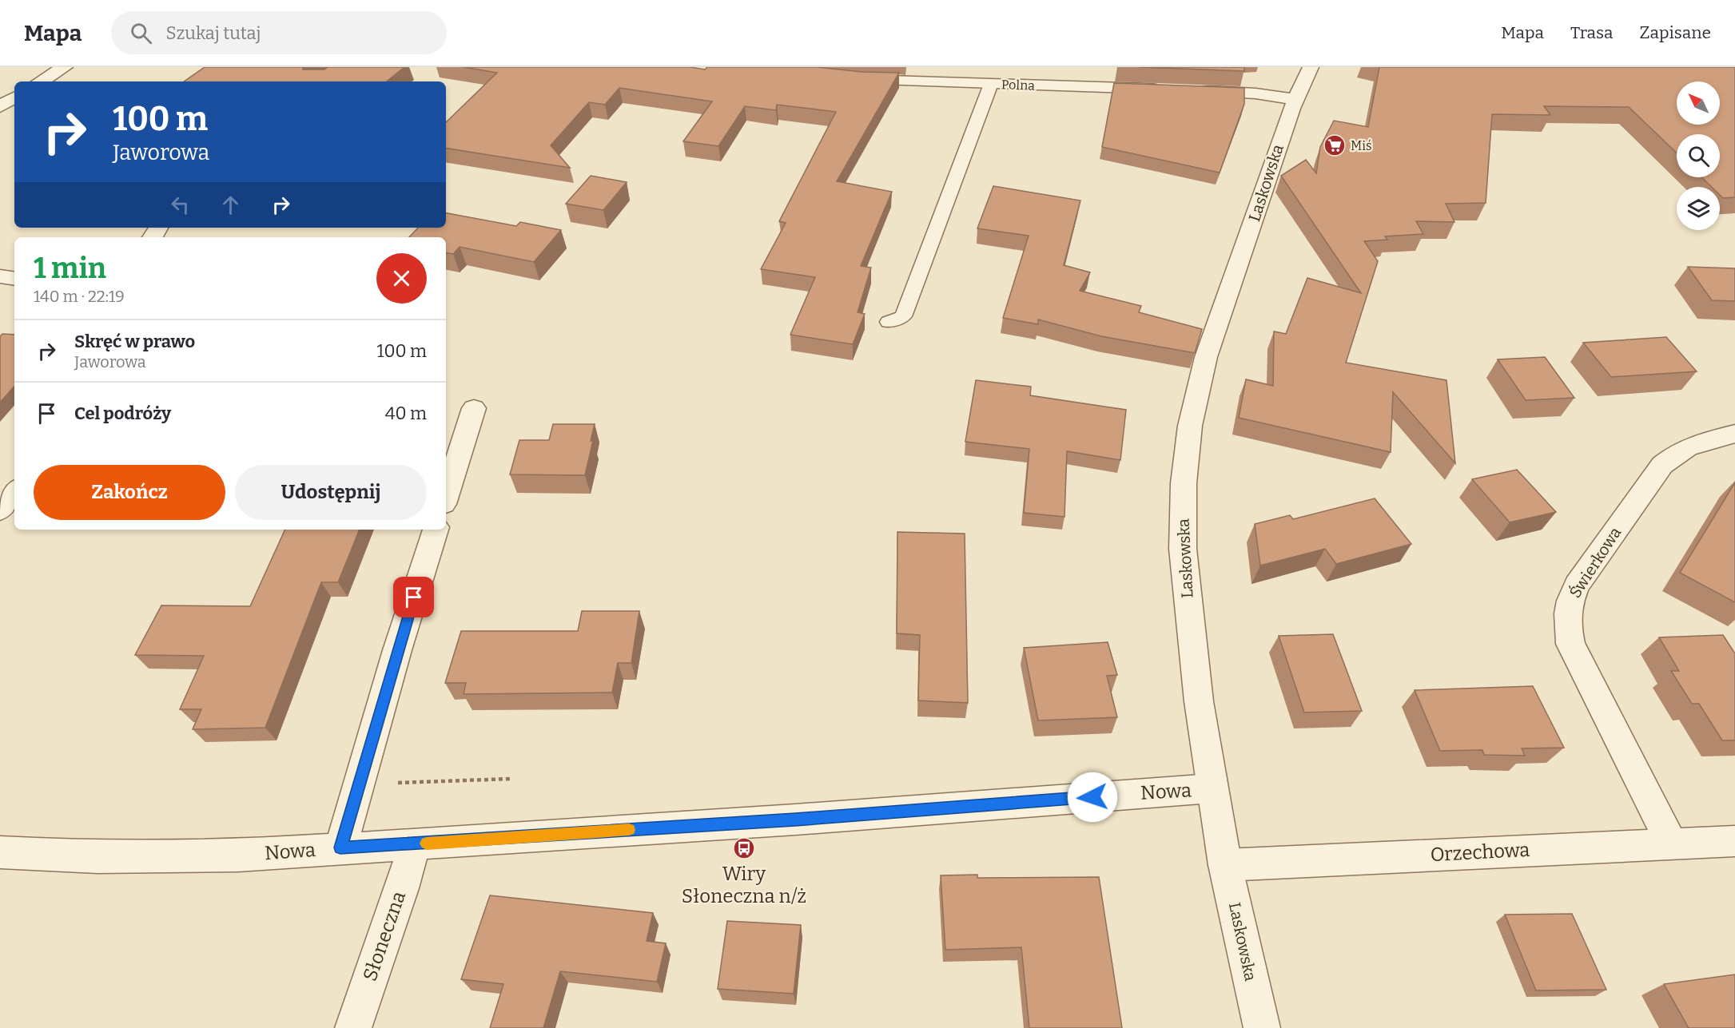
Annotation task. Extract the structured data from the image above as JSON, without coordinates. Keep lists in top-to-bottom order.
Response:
{
  "streets": {
    "street": [
      "Polna",
      "Laskowska",
      "Świerkowa",
      "Nowa",
      "Orzechowa",
      "Słoneczna"
    ]
  },
  "crossings": [
    ["Laskowska", "Nowa"],
    ["Laskowska", "Orzechowa"],
    ["Świerkowa", "Orzechowa"],
    ["Nowa", "Słoneczna"]
  ],
  "places": {
    "supermarket": ["Miś"],
    "bus stop": ["Wiry Słoneczna n/ż"]
  },
  "north": "top left",
  "page": {
    "header": "Mapa",
    "search": "Szukaj tutaj",
    "nav": ["Mapa", "Trasa", "Zapisane"],
    "turn": ["100 m", "Jaworowa"],
    "heading": ["1 min", "140 m · 22:19"],
    "list": [
      {
        "name": "Skręć w prawo",
        "note": "Jaworowa",
        "value": "100 m"
      },
      {
        "name": "Cel podróży",
        "value": "40 m"
      }
    ],
    "buttons": ["Zakończ", "Udostępnij"]
  }
}
